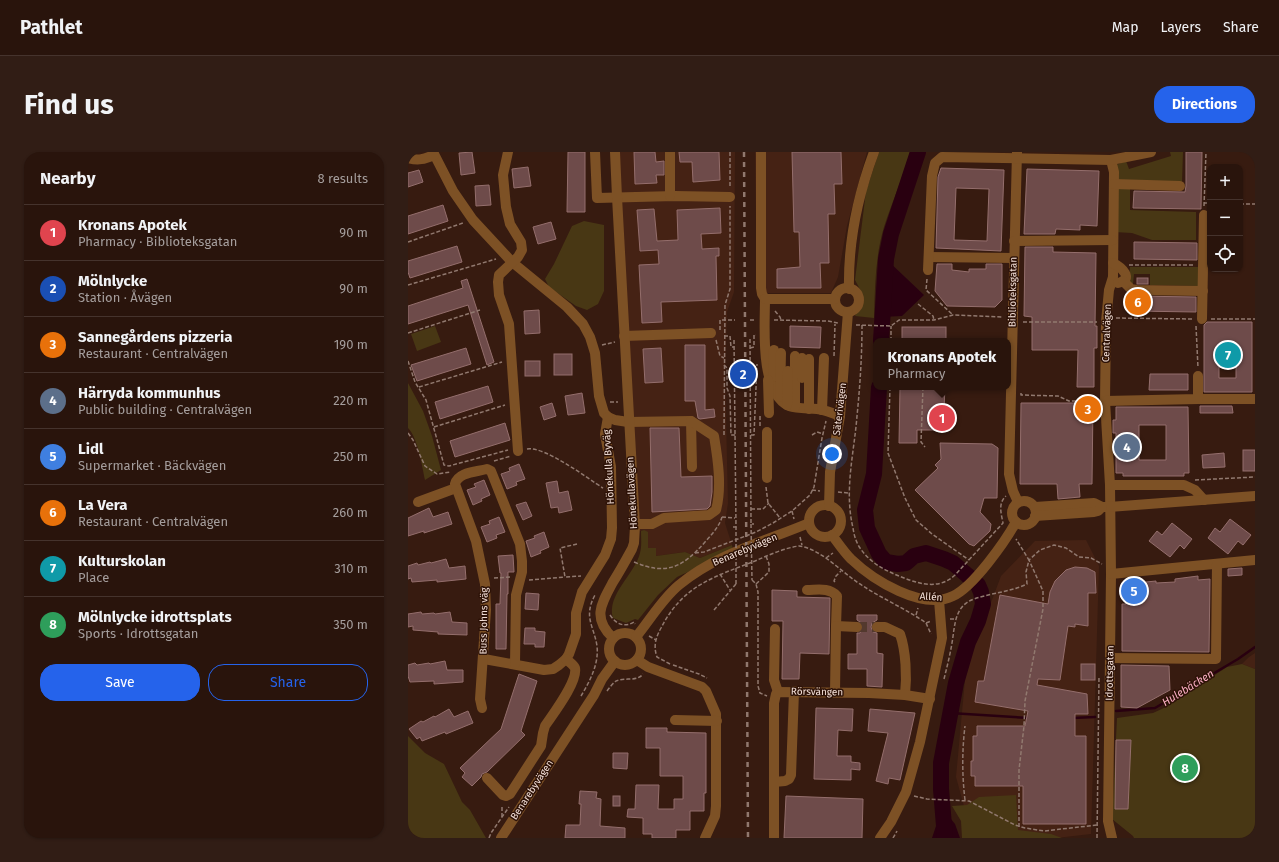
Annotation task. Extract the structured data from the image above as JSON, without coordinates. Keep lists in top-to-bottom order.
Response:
{
  "streets": {
    "street": [
      "Biblioteksgatan",
      "Centralvägen",
      "Säterivägen",
      "Hönekulla Byväg",
      "Hönekullavägen",
      "Benarebyvägen",
      "Allén",
      "Buss Johns väg",
      "Idrottsgatan",
      "Rörsvängen"
    ]
  },
  "crossings": [
    ["Biblioteksgatan", "Allén"],
    ["Centralvägen", "Idrottsgatan"],
    ["Säterivägen", "Benarebyvägen"],
    ["Säterivägen", "Allén"],
    ["Hönekullavägen", "Benarebyvägen"],
    ["Benarebyvägen", "Allén"]
  ],
  "water": ["Hulebäcken"],
  "page": {
    "header": "Pathlet",
    "nav": ["Map", "Layers", "Share"],
    "buttons": [
      "Directions",
      ["Save", "Share"]
    ],
    "title": "Find us",
    "heading": ["Nearby", "8 results"],
    "map_buttons": ["+", "−"],
    "list": [
      {
        "mark": "1",
        "name": "Kronans Apotek",
        "note": "Pharmacy · Biblioteksgatan",
        "value": "90 m"
      },
      {
        "mark": "2",
        "name": "Mölnlycke",
        "note": "Station · Åvägen",
        "value": "90 m"
      },
      {
        "mark": "3",
        "name": "Sannegårdens pizzeria",
        "note": "Restaurant · Centralvägen",
        "value": "190 m"
      },
      {
        "mark": "4",
        "name": "Härryda kommunhus",
        "note": "Public building · Centralvägen",
        "value": "220 m"
      },
      {
        "mark": "5",
        "name": "Lidl",
        "note": "Supermarket · Bäckvägen",
        "value": "250 m"
      },
      {
        "mark": "6",
        "name": "La Vera",
        "note": "Restaurant · Centralvägen",
        "value": "260 m"
      },
      {
        "mark": "7",
        "name": "Kulturskolan",
        "note": "Place",
        "value": "310 m"
      },
      {
        "mark": "8",
        "name": "Mölnlycke idrottsplats",
        "note": "Sports · Idrottsgatan",
        "value": "350 m"
      }
    ],
    "pins": [
      "6",
      "7",
      "2",
      "3",
      "1",
      "4",
      "5",
      "8"
    ],
    "popup": ["Kronans Apotek", "Pharmacy"]
  }
}
